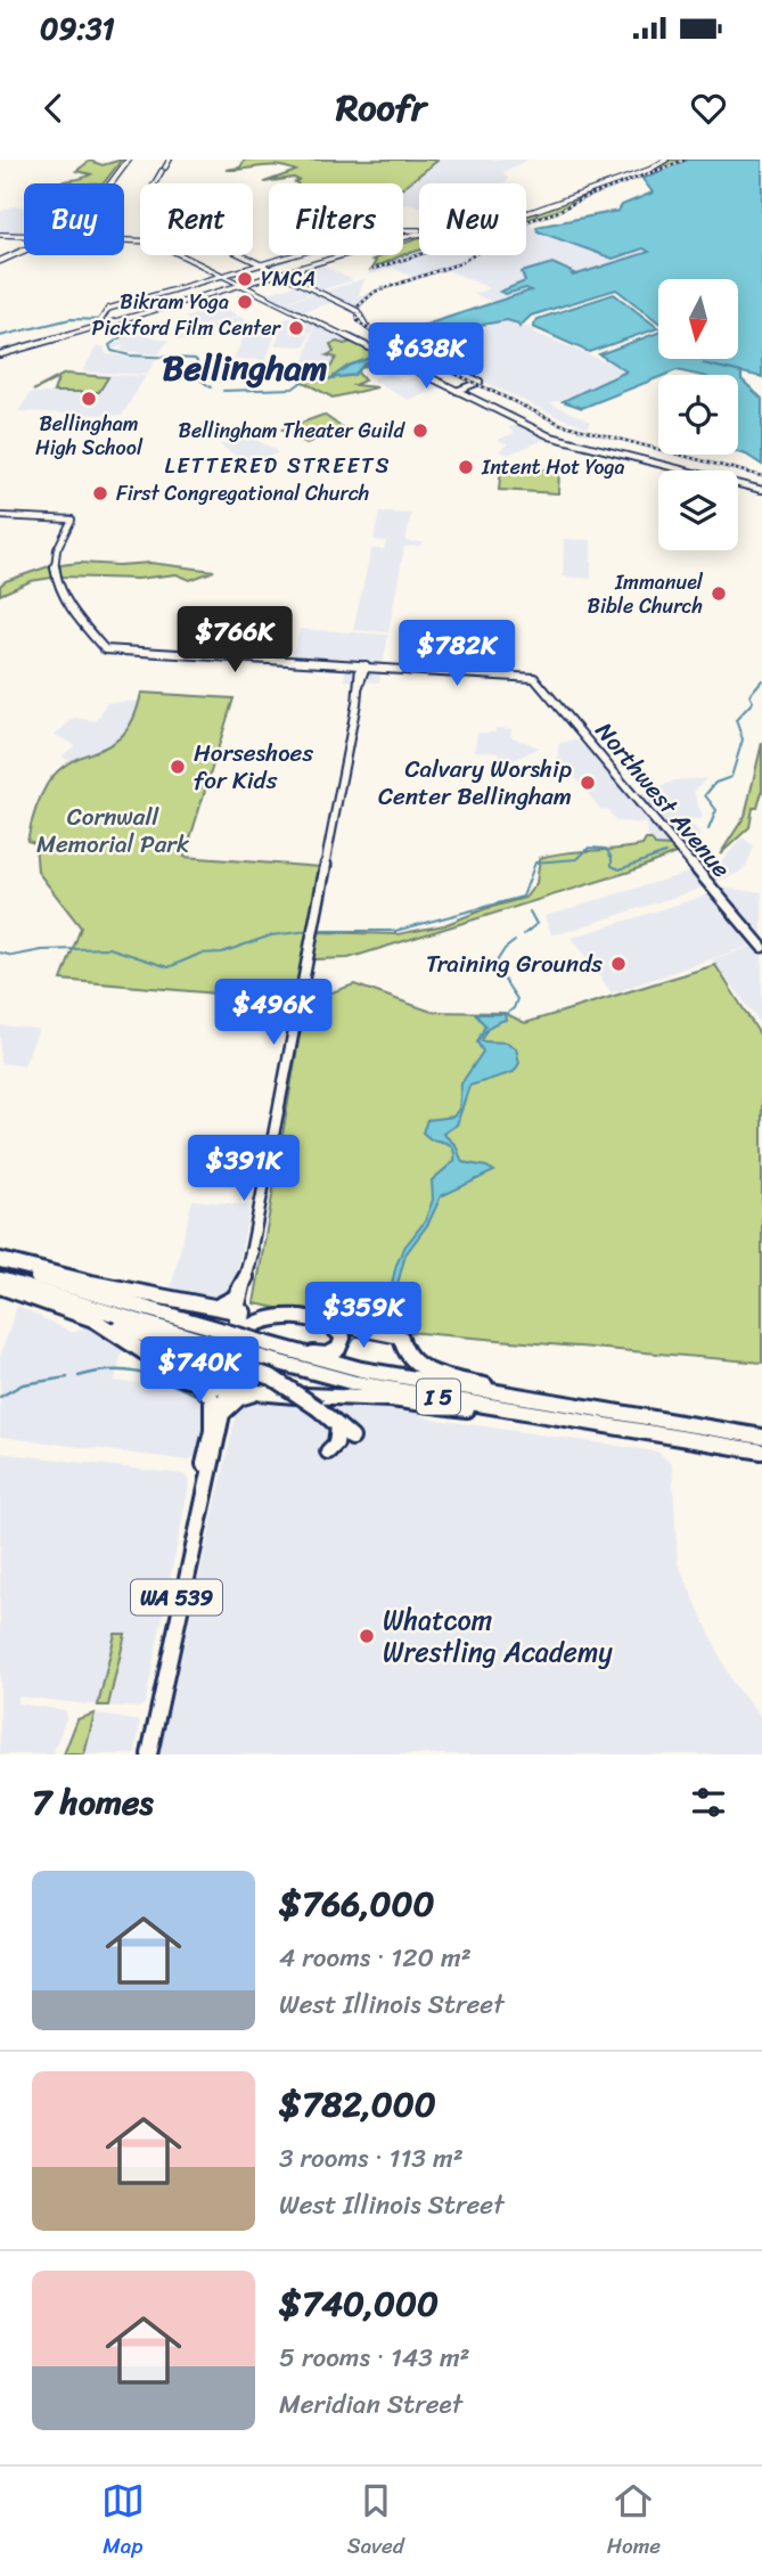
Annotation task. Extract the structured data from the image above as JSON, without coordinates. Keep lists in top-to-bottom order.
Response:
{
  "streets": {
    "highway": ["I 5", "WA 539"],
    "main road": ["Northwest Avenue"]
  },
  "districts": ["Bellingham", "LETTERED STREETS"],
  "parks": ["Cornwall Memorial Park"],
  "places": [
    "YMCA",
    "Bikram Yoga",
    "Pickford Film Center",
    "Bellingham High School",
    "Bellingham Theater Guild",
    "Intent Hot Yoga",
    "First Congregational Church",
    "Immanuel Bible Church",
    "Horseshoes for Kids",
    "Calvary Worship Center Bellingham",
    "Training Grounds",
    "Whatcom Wrestling Academy"
  ],
  "north": "bottom",
  "page": {
    "status": "09:31",
    "header": "Roofr",
    "chip": [
      "Buy",
      "Rent",
      "Filters",
      "New"
    ],
    "price": [
      "$638K",
      "$766K",
      "$782K",
      "$496K",
      "$391K",
      "$359K",
      "$740K"
    ],
    "heading": "7 homes",
    "list": [
      {
        "name": "$766,000",
        "note": "4 rooms · 120 m² · West Illinois Street"
      },
      {
        "name": "$782,000",
        "note": "3 rooms · 113 m² · West Illinois Street"
      },
      {
        "name": "$740,000",
        "note": "5 rooms · 143 m² · Meridian Street"
      }
    ],
    "tabs": ["Map", "Saved", "Home"]
  }
}
